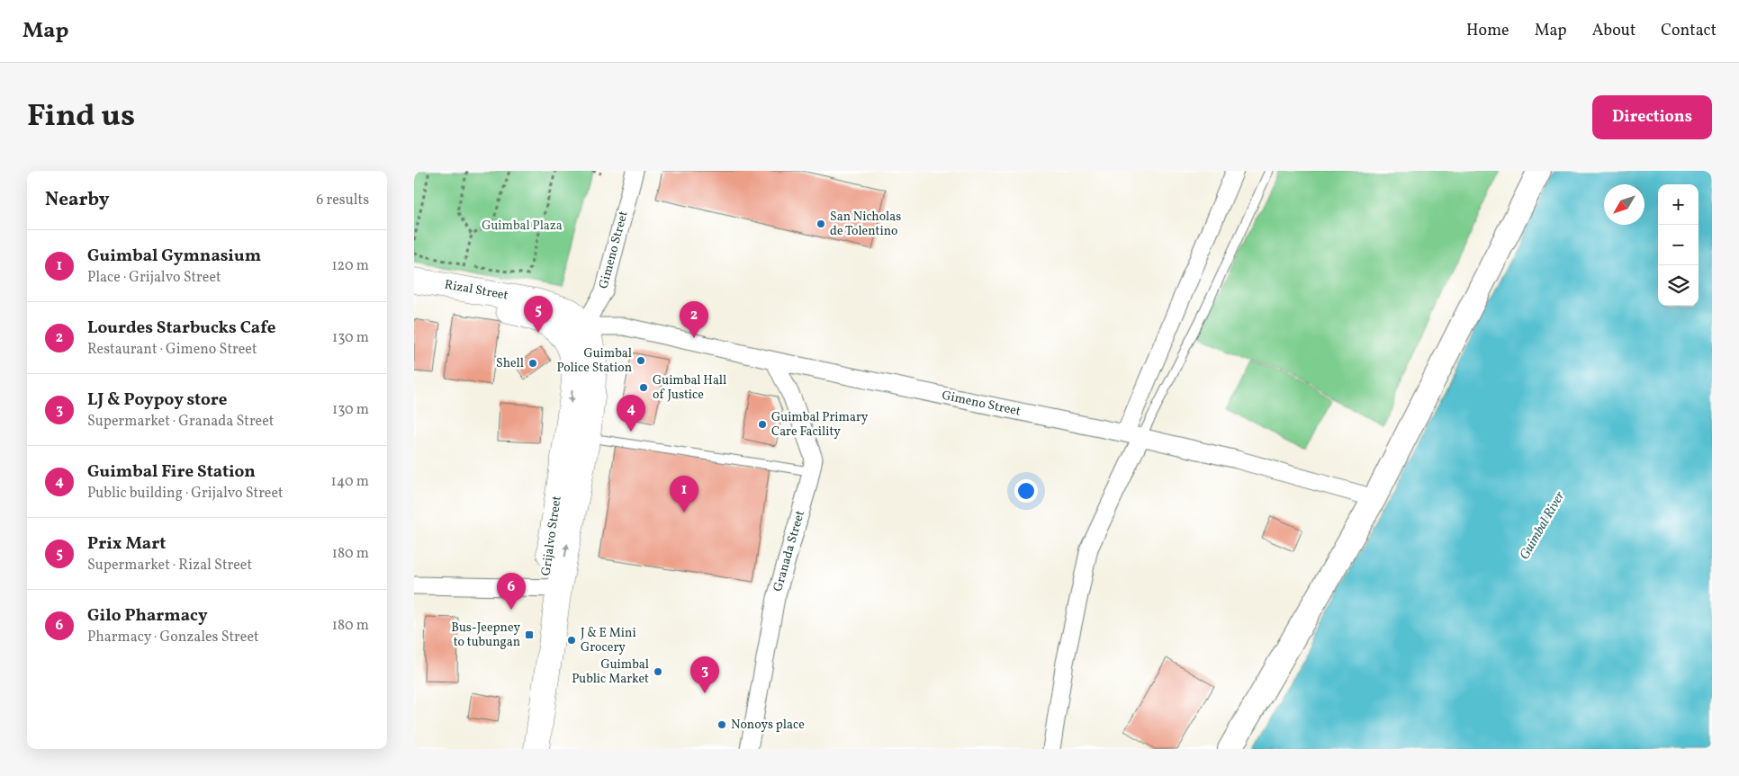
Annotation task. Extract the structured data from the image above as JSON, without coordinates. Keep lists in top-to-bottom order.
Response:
{
  "streets": {
    "main road": ["Rizal Street", "Grijalvo Street"],
    "street": ["Gimeno Street", "Granada Street"]
  },
  "crossings": [
    ["Gimeno Street", "Rizal Street"],
    ["Gimeno Street", "Grijalvo Street"],
    ["Gimeno Street", "Granada Street"],
    ["Rizal Street", "Grijalvo Street"]
  ],
  "water": ["Guimbal River"],
  "parks": ["Guimbal Plaza"],
  "places": {
    "other": [
      "San Nicholas de Tolentino",
      "Guimbal Police Station",
      "Shell",
      "Guimbal Hall of Justice",
      "Guimbal Primary Care Facility",
      "J & E Mini Grocery",
      "Guimbal Public Market",
      "Nonoys place"
    ],
    "transit": ["Bus-Jeepney to tubungan"]
  },
  "north": "bottom left",
  "page": {
    "header": "Map",
    "nav": [
      "Home",
      "Map",
      "About",
      "Contact"
    ],
    "title": "Find us",
    "buttons": "Directions",
    "heading": ["Nearby", "6 results"],
    "map_buttons": ["+", "−"],
    "list": [
      {
        "mark": "1",
        "name": "Guimbal Gymnasium",
        "note": "Place · Grijalvo Street",
        "value": "120 m"
      },
      {
        "mark": "2",
        "name": "Lourdes Starbucks Cafe",
        "note": "Restaurant · Gimeno Street",
        "value": "130 m"
      },
      {
        "mark": "3",
        "name": "LJ & Poypoy store",
        "note": "Supermarket · Granada Street",
        "value": "130 m"
      },
      {
        "mark": "4",
        "name": "Guimbal Fire Station",
        "note": "Public building · Grijalvo Street",
        "value": "140 m"
      },
      {
        "mark": "5",
        "name": "Prix Mart",
        "note": "Supermarket · Rizal Street",
        "value": "180 m"
      },
      {
        "mark": "6",
        "name": "Gilo Pharmacy",
        "note": "Pharmacy · Gonzales Street",
        "value": "180 m"
      }
    ],
    "pins": [
      "5",
      "2",
      "4",
      "1",
      "6",
      "3"
    ]
  }
}
